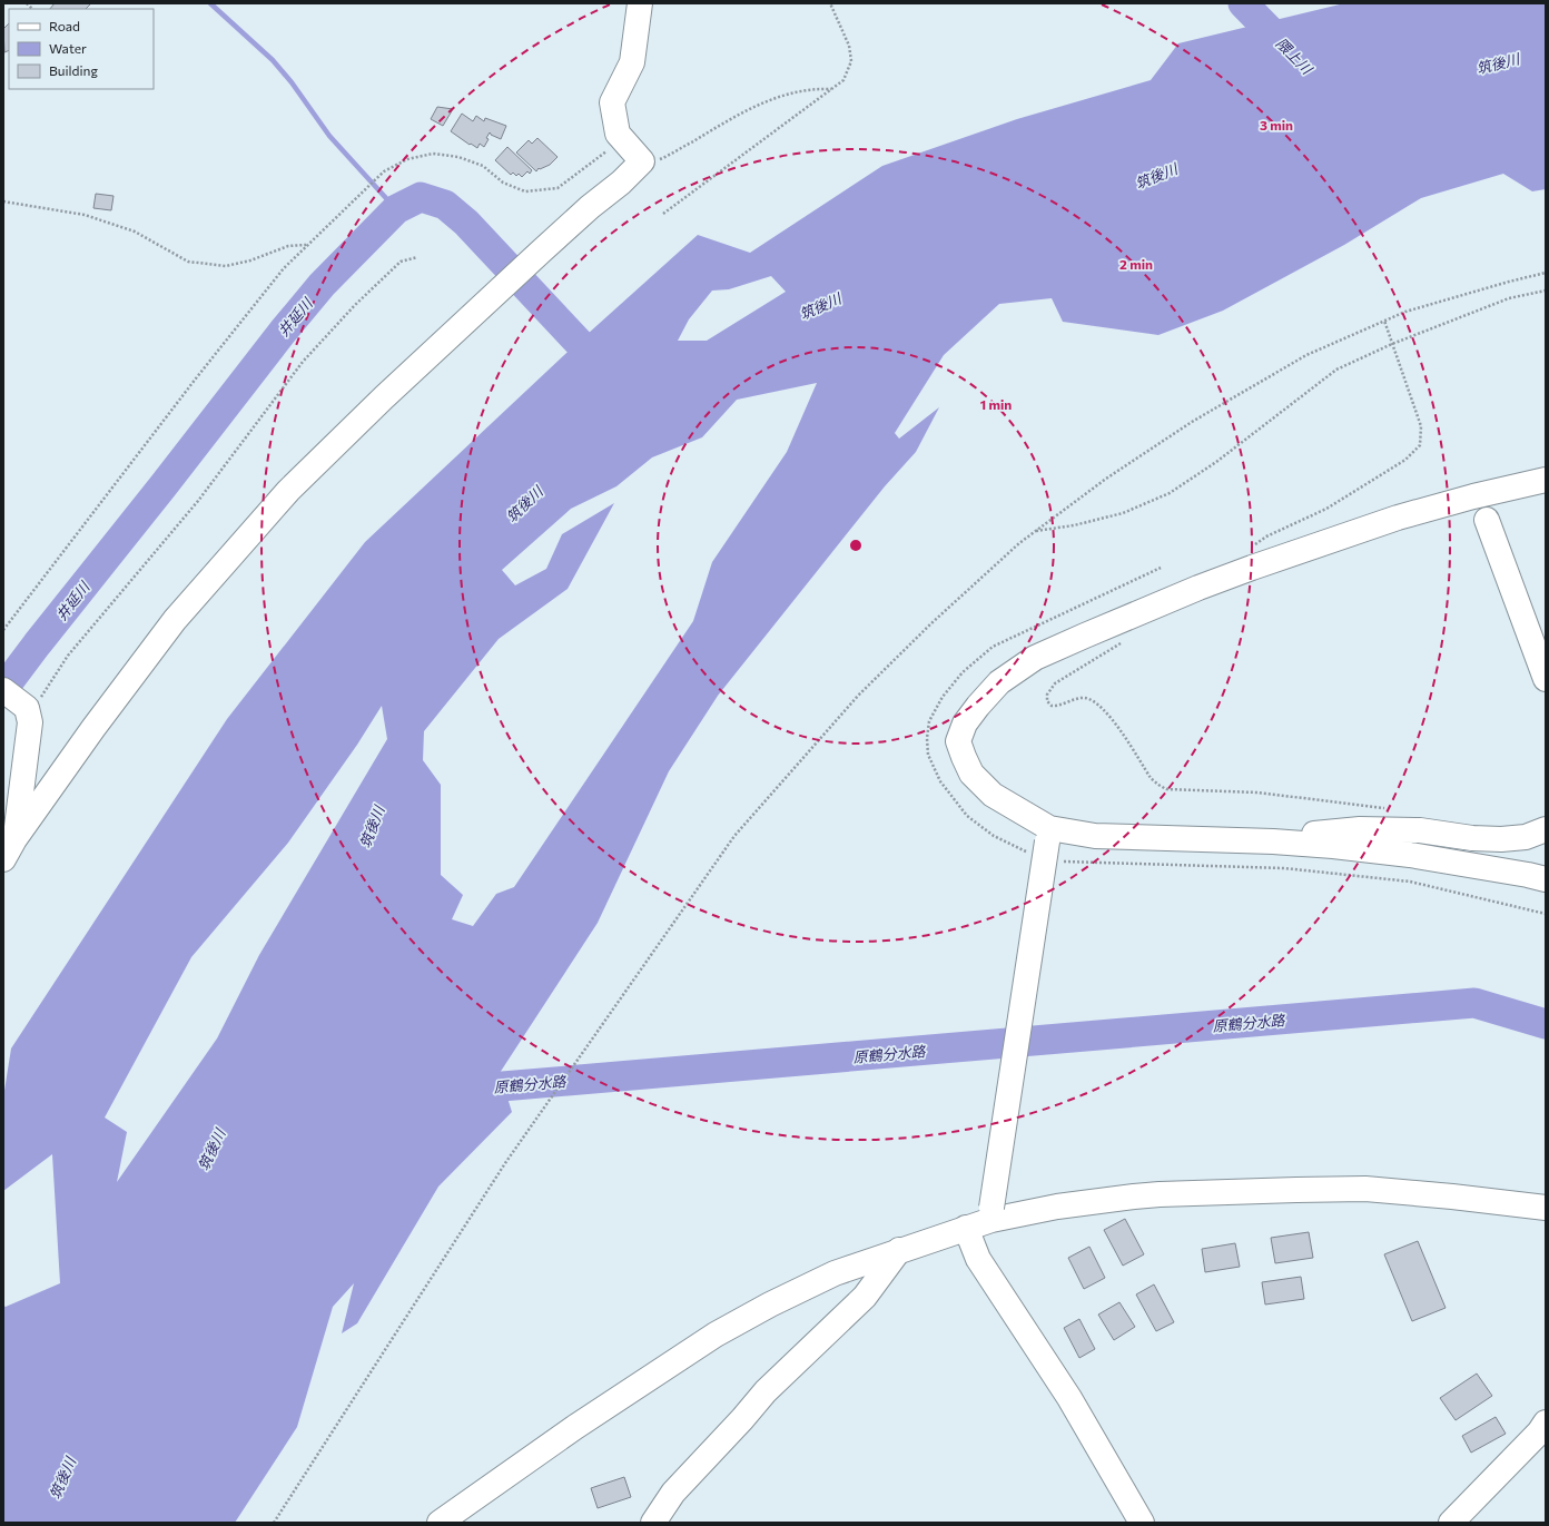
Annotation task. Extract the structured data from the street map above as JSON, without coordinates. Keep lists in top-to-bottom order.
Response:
{
  "water": [
    "隈上川",
    "筑後川",
    "井延川",
    "原鶴分水路"
  ],
  "legend": ["Road", "Water", "Building"],
  "rings": ["3 min", "2 min", "1 min"]
}
